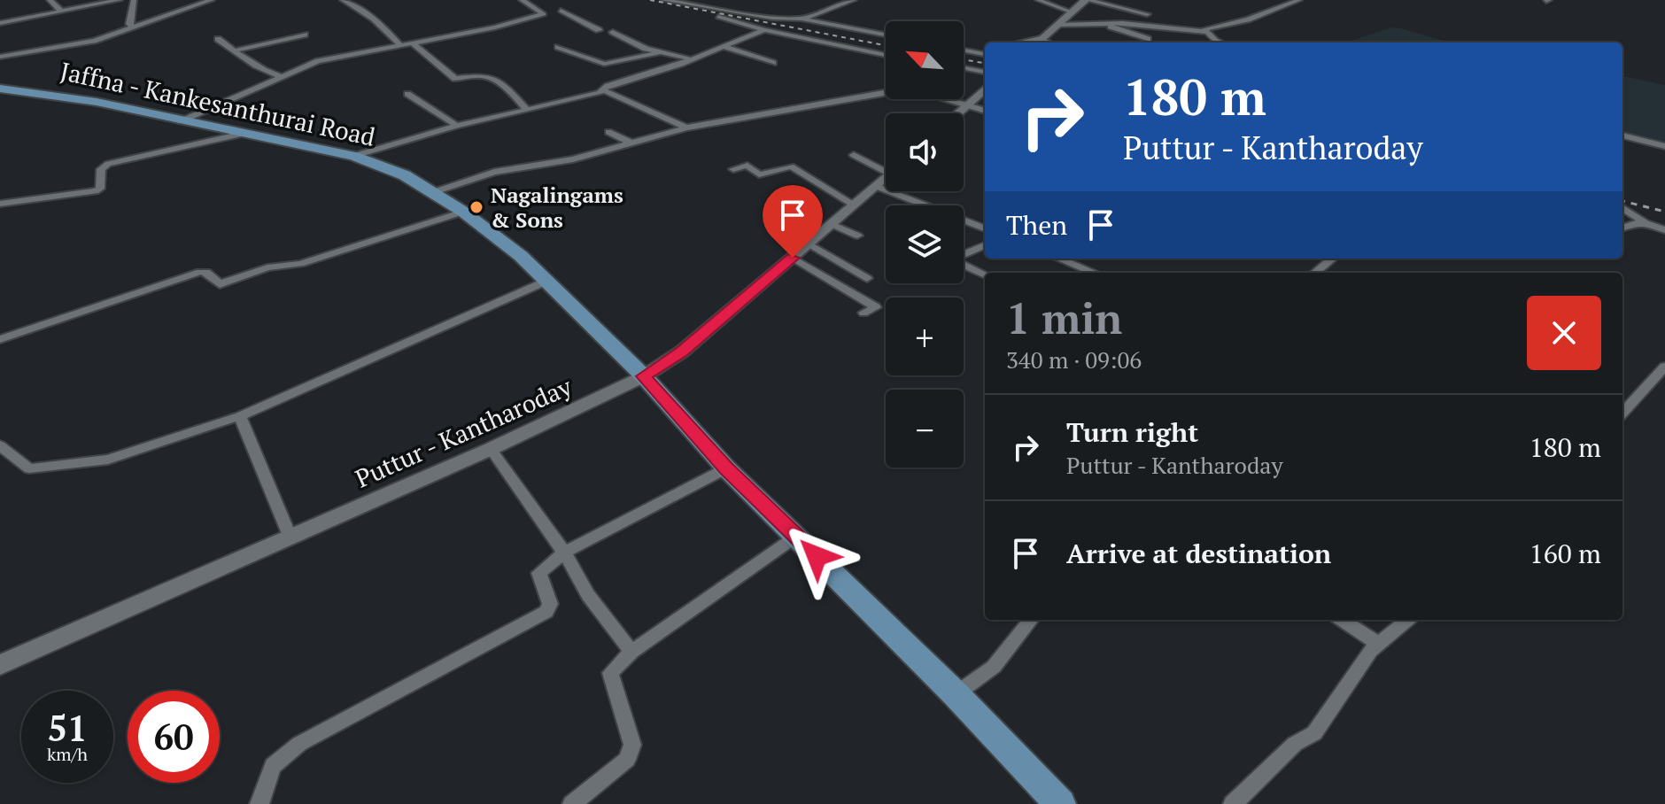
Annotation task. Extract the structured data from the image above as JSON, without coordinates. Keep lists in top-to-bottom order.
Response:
{
  "streets": {
    "main road": ["Jaffna - Kankesanthurai Road", "Puttur - Kantharoday"]
  },
  "crossings": [
    ["Jaffna - Kankesanthurai Road", "Puttur - Kantharoday"]
  ],
  "places": ["Nagalingams & Sons"],
  "north": "top left",
  "page": {
    "map_buttons": ["+", "−"],
    "turn": ["180 m", "Puttur - Kantharoday"],
    "then": "Then",
    "heading": ["1 min", "340 m · 09:06"],
    "list": [
      {
        "name": "Turn right",
        "note": "Puttur - Kantharoday",
        "value": "180 m"
      },
      {
        "name": "Arrive at destination",
        "value": "160 m"
      }
    ],
    "speed": "51 km/h",
    "limit": "60"
  }
}
